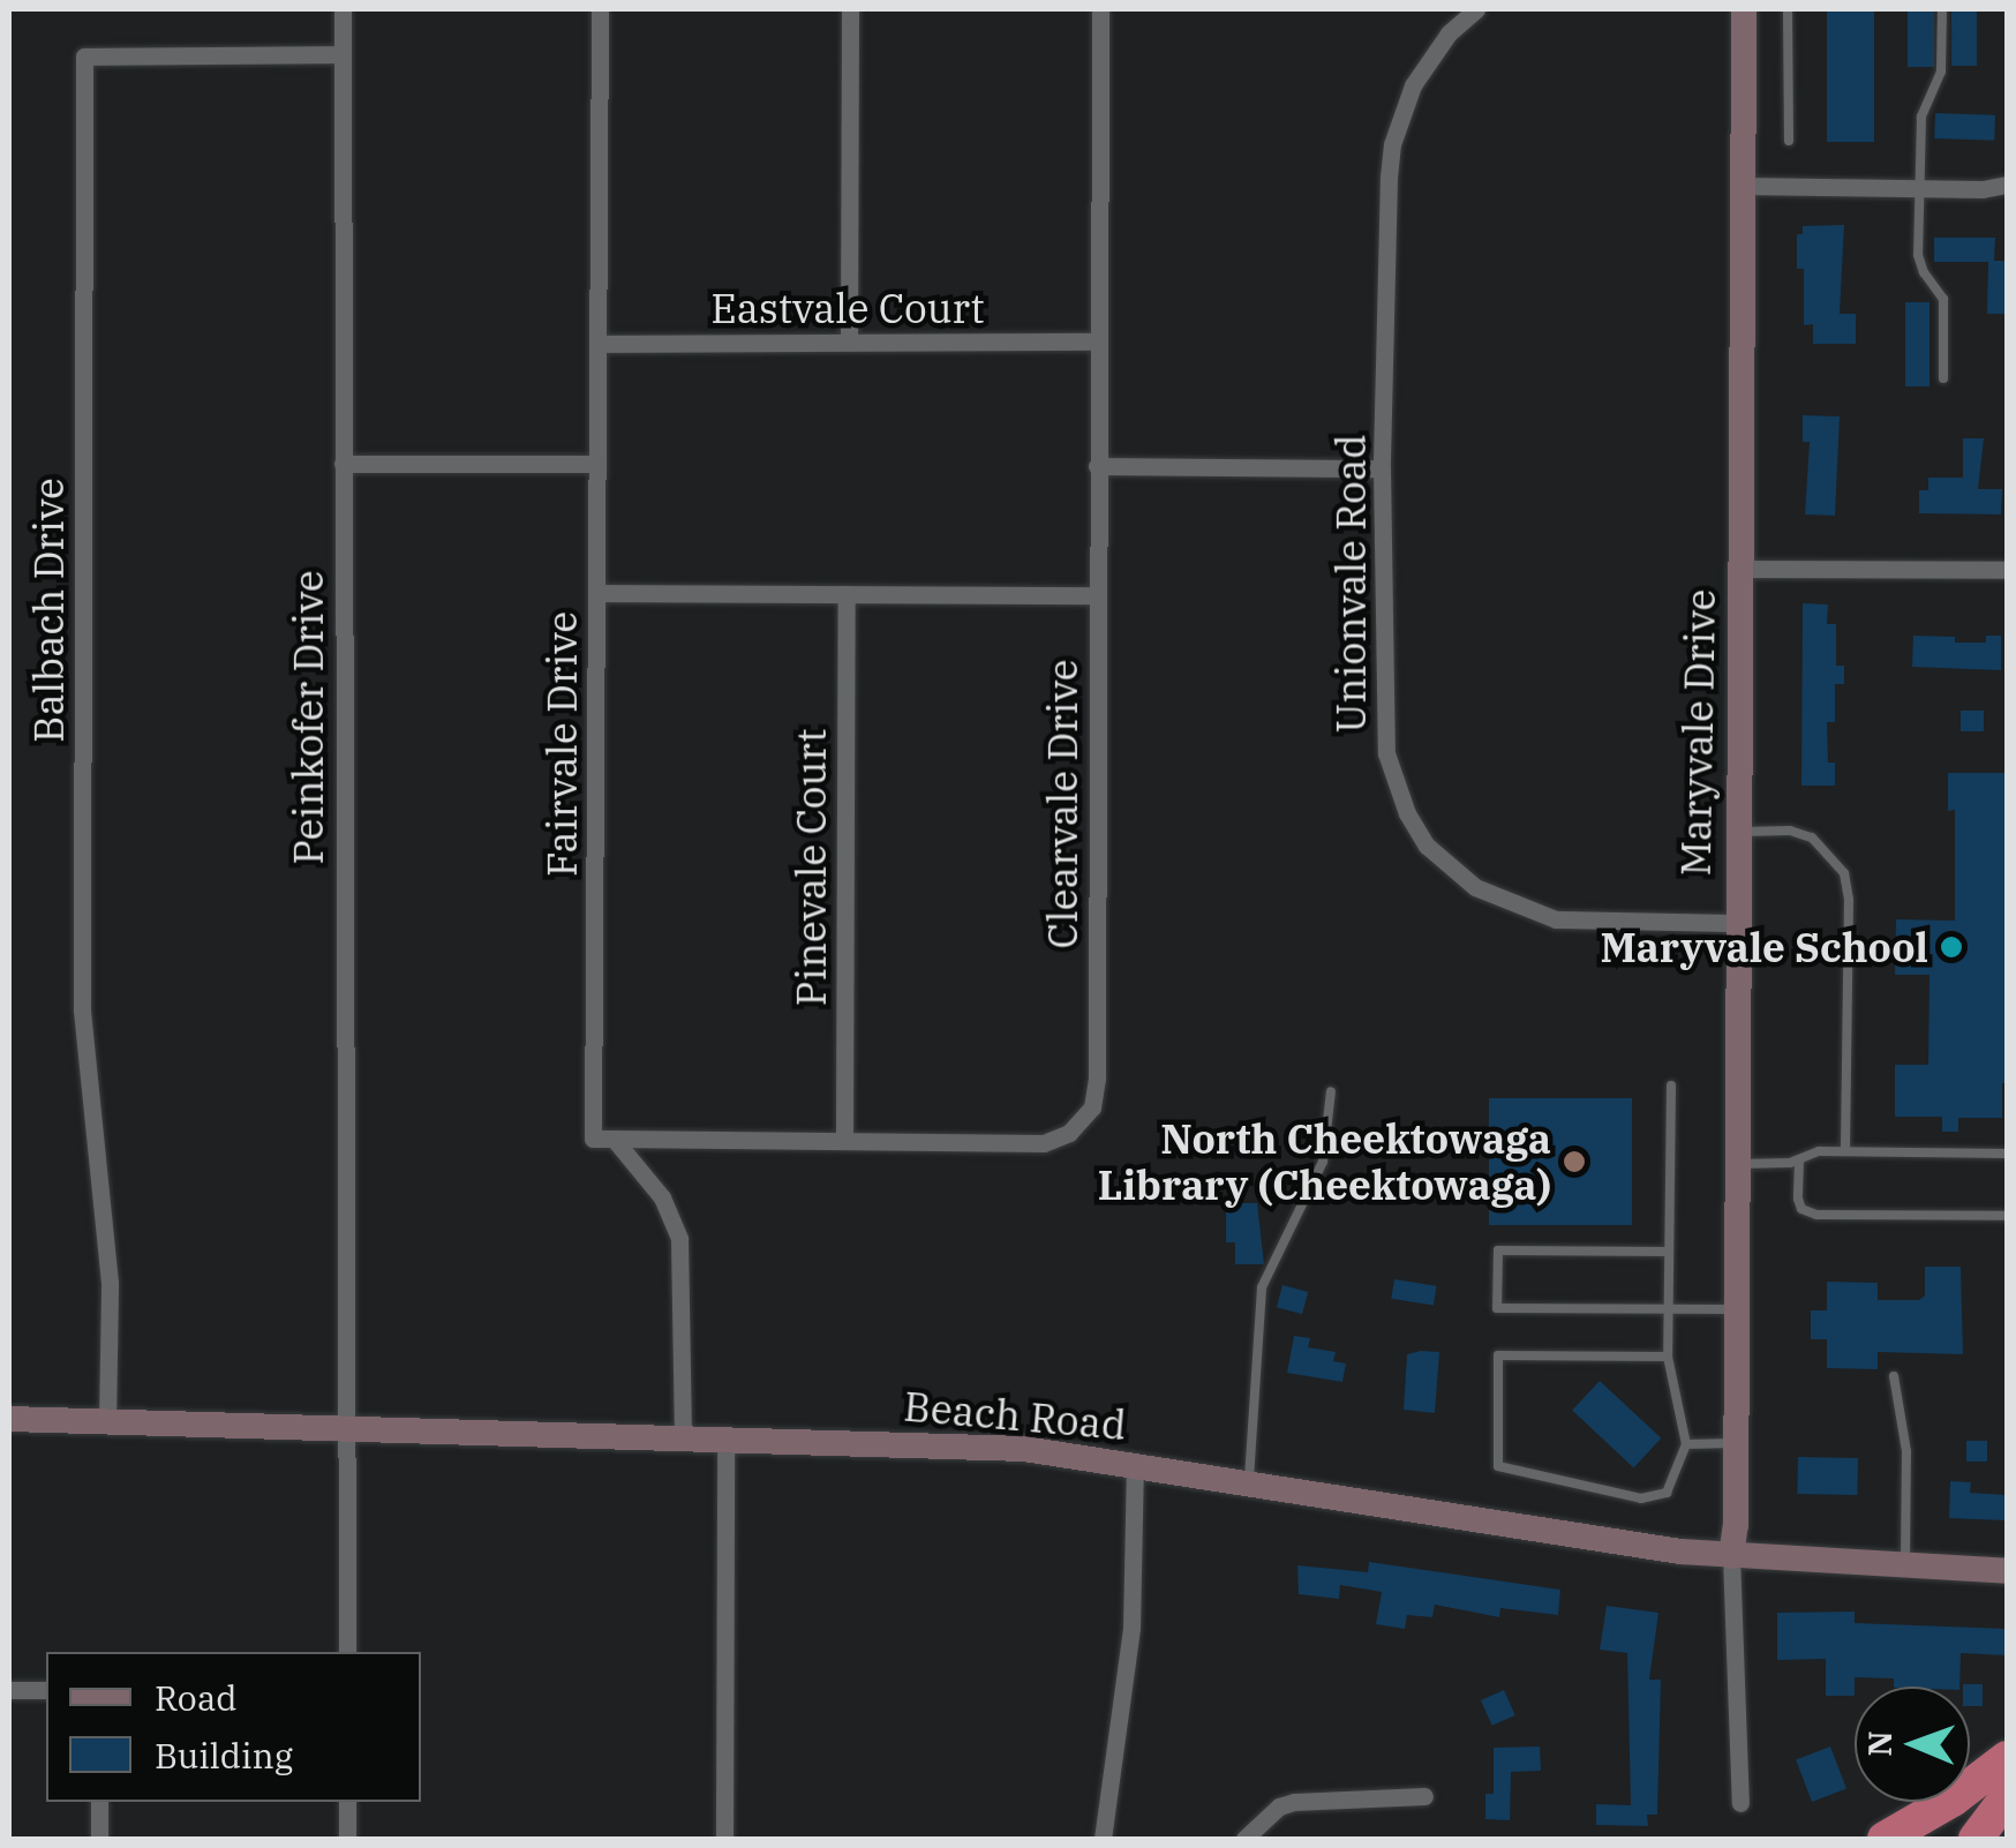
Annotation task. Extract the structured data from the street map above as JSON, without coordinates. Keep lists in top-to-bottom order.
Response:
{
  "streets": {
    "street": [
      "Eastvale Court",
      "Unionvale Road",
      "Balbach Drive",
      "Peinkofer Drive",
      "Maryvale Drive",
      "Fairvale Drive",
      "Clearvale Drive",
      "Pinevale Court",
      "Beach Road"
    ]
  },
  "crossings": [
    ["Eastvale Court", "Fairvale Drive"],
    ["Eastvale Court", "Clearvale Drive"],
    ["Unionvale Road", "Maryvale Drive"],
    ["Balbach Drive", "Peinkofer Drive"],
    ["Balbach Drive", "Beach Road"],
    ["Peinkofer Drive", "Beach Road"],
    ["Maryvale Drive", "Beach Road"],
    ["Fairvale Drive", "Clearvale Drive"],
    ["Fairvale Drive", "Beach Road"],
    ["Clearvale Drive", "Pinevale Court"]
  ],
  "places": ["Maryvale School", "North Cheektowaga Library (Cheektowaga)"],
  "legend": ["Road", "Building"],
  "north": "left"
}
